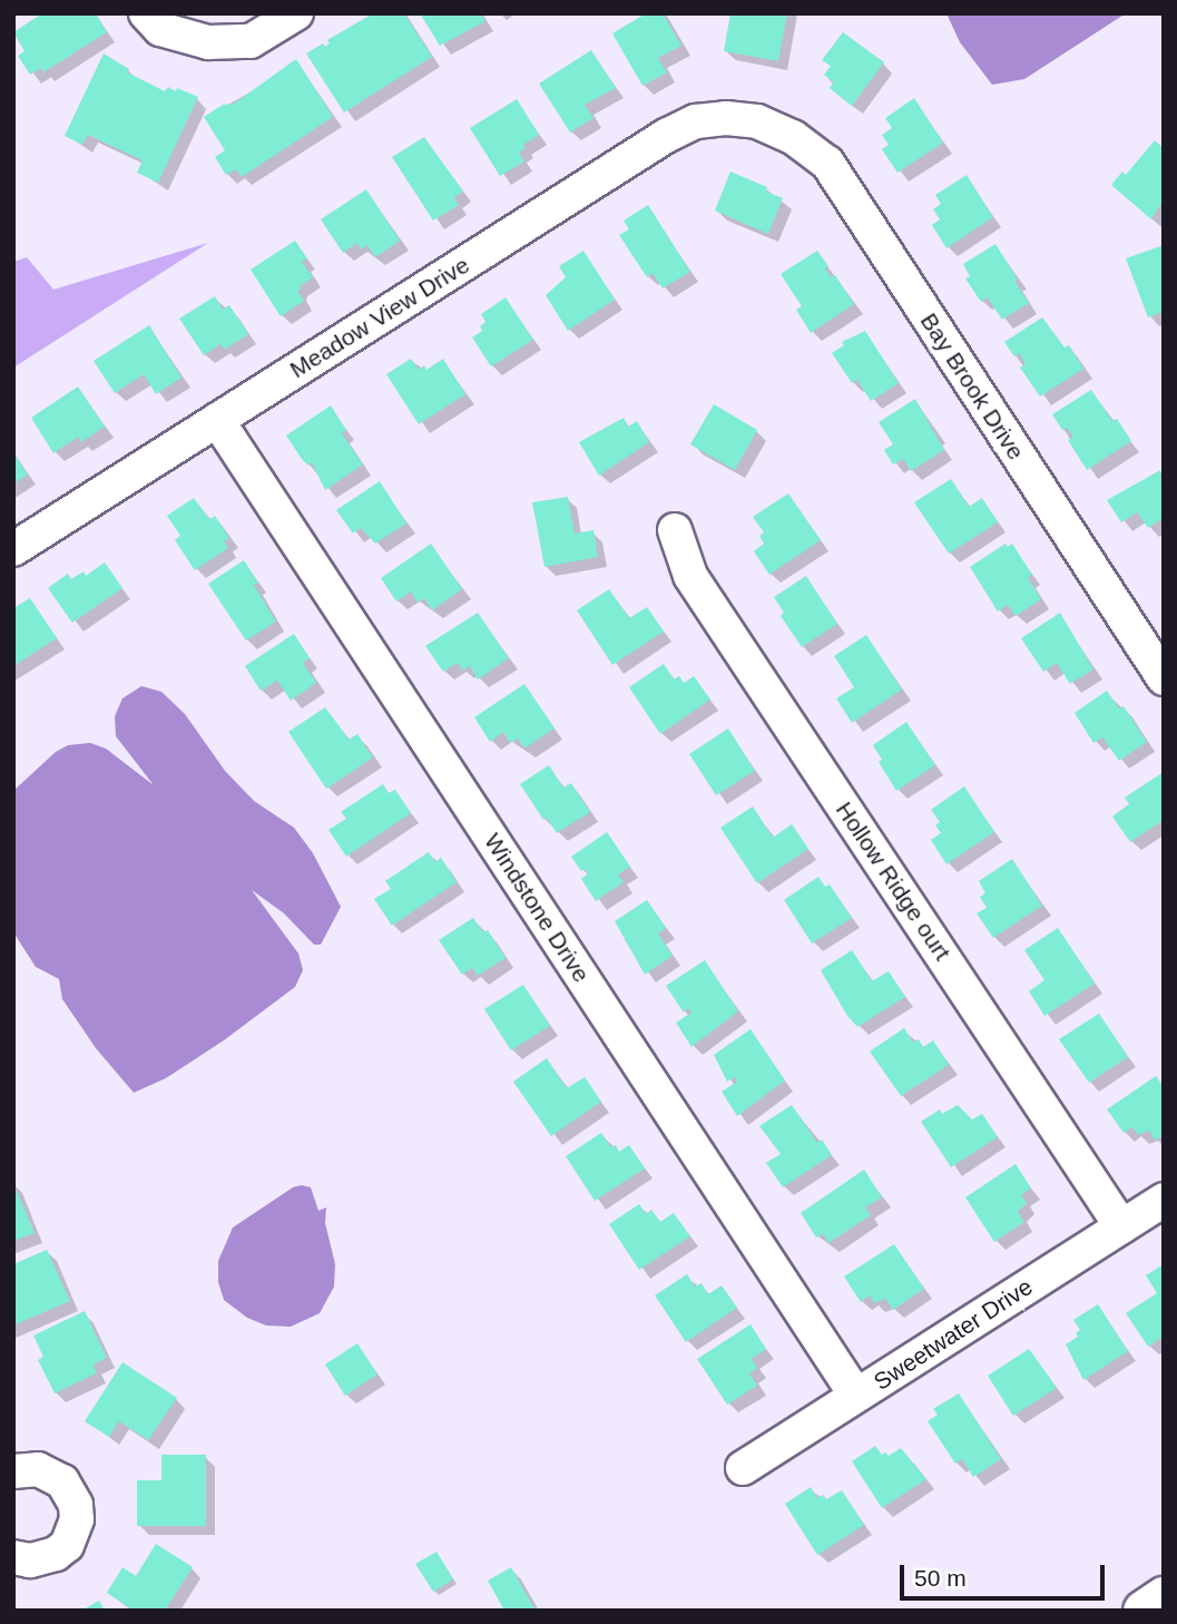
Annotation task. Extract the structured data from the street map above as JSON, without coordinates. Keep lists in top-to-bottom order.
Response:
{
  "streets": {
    "street": [
      "Meadow View Drive",
      "Bay Brook Drive",
      "Hollow Ridge ourt",
      "Windstone Drive",
      "Sweetwater Drive"
    ]
  },
  "crossings": [
    ["Meadow View Drive", "Bay Brook Drive"],
    ["Meadow View Drive", "Windstone Drive"],
    ["Hollow Ridge ourt", "Sweetwater Drive"],
    ["Windstone Drive", "Sweetwater Drive"]
  ],
  "scale_bar": "50 m"
}
